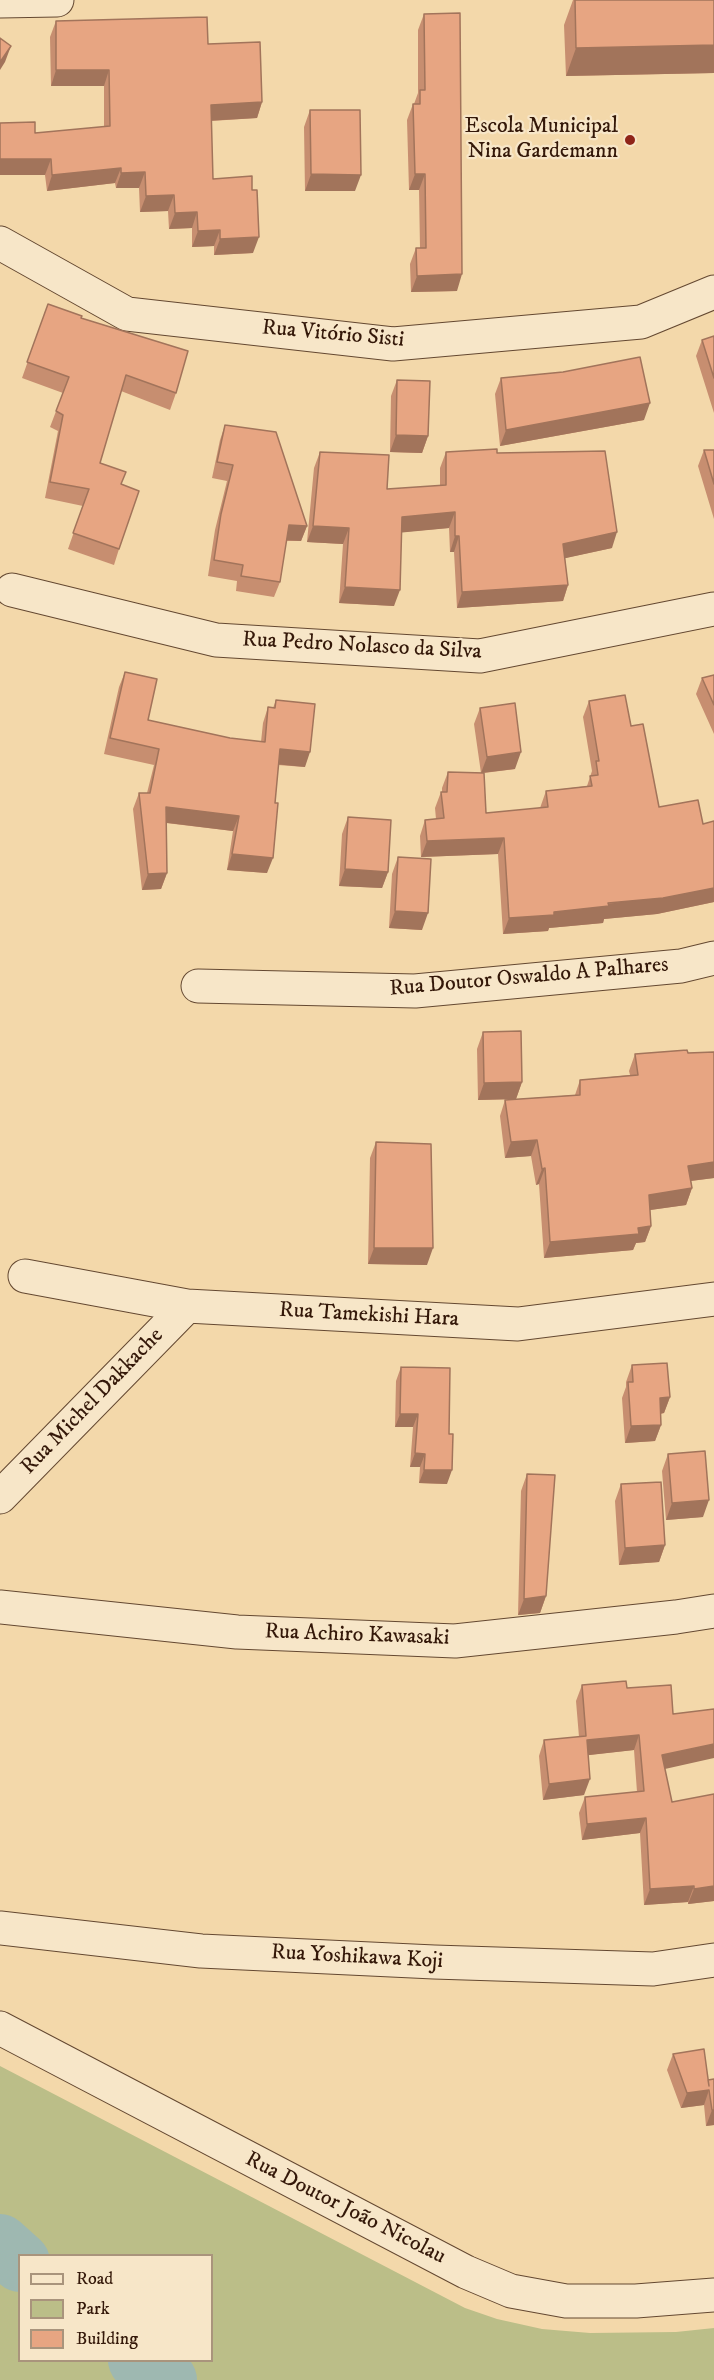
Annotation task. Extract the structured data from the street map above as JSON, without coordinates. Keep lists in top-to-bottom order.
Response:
{
  "streets": {
    "street": [
      "Rua Vitório Sisti",
      "Rua Pedro Nolasco da Silva",
      "Rua Doutor Oswaldo A Palhares",
      "Rua Tamekishi Hara",
      "Rua Michel Dakkache",
      "Rua Achiro Kawasaki",
      "Rua Yoshikawa Koji",
      "Rua Doutor João Nicolau"
    ]
  },
  "crossings": [
    ["Rua Tamekishi Hara", "Rua Michel Dakkache"]
  ],
  "places": ["Escola Municipal Nina Gardemann"],
  "legend": ["Road", "Park", "Building"]
}
